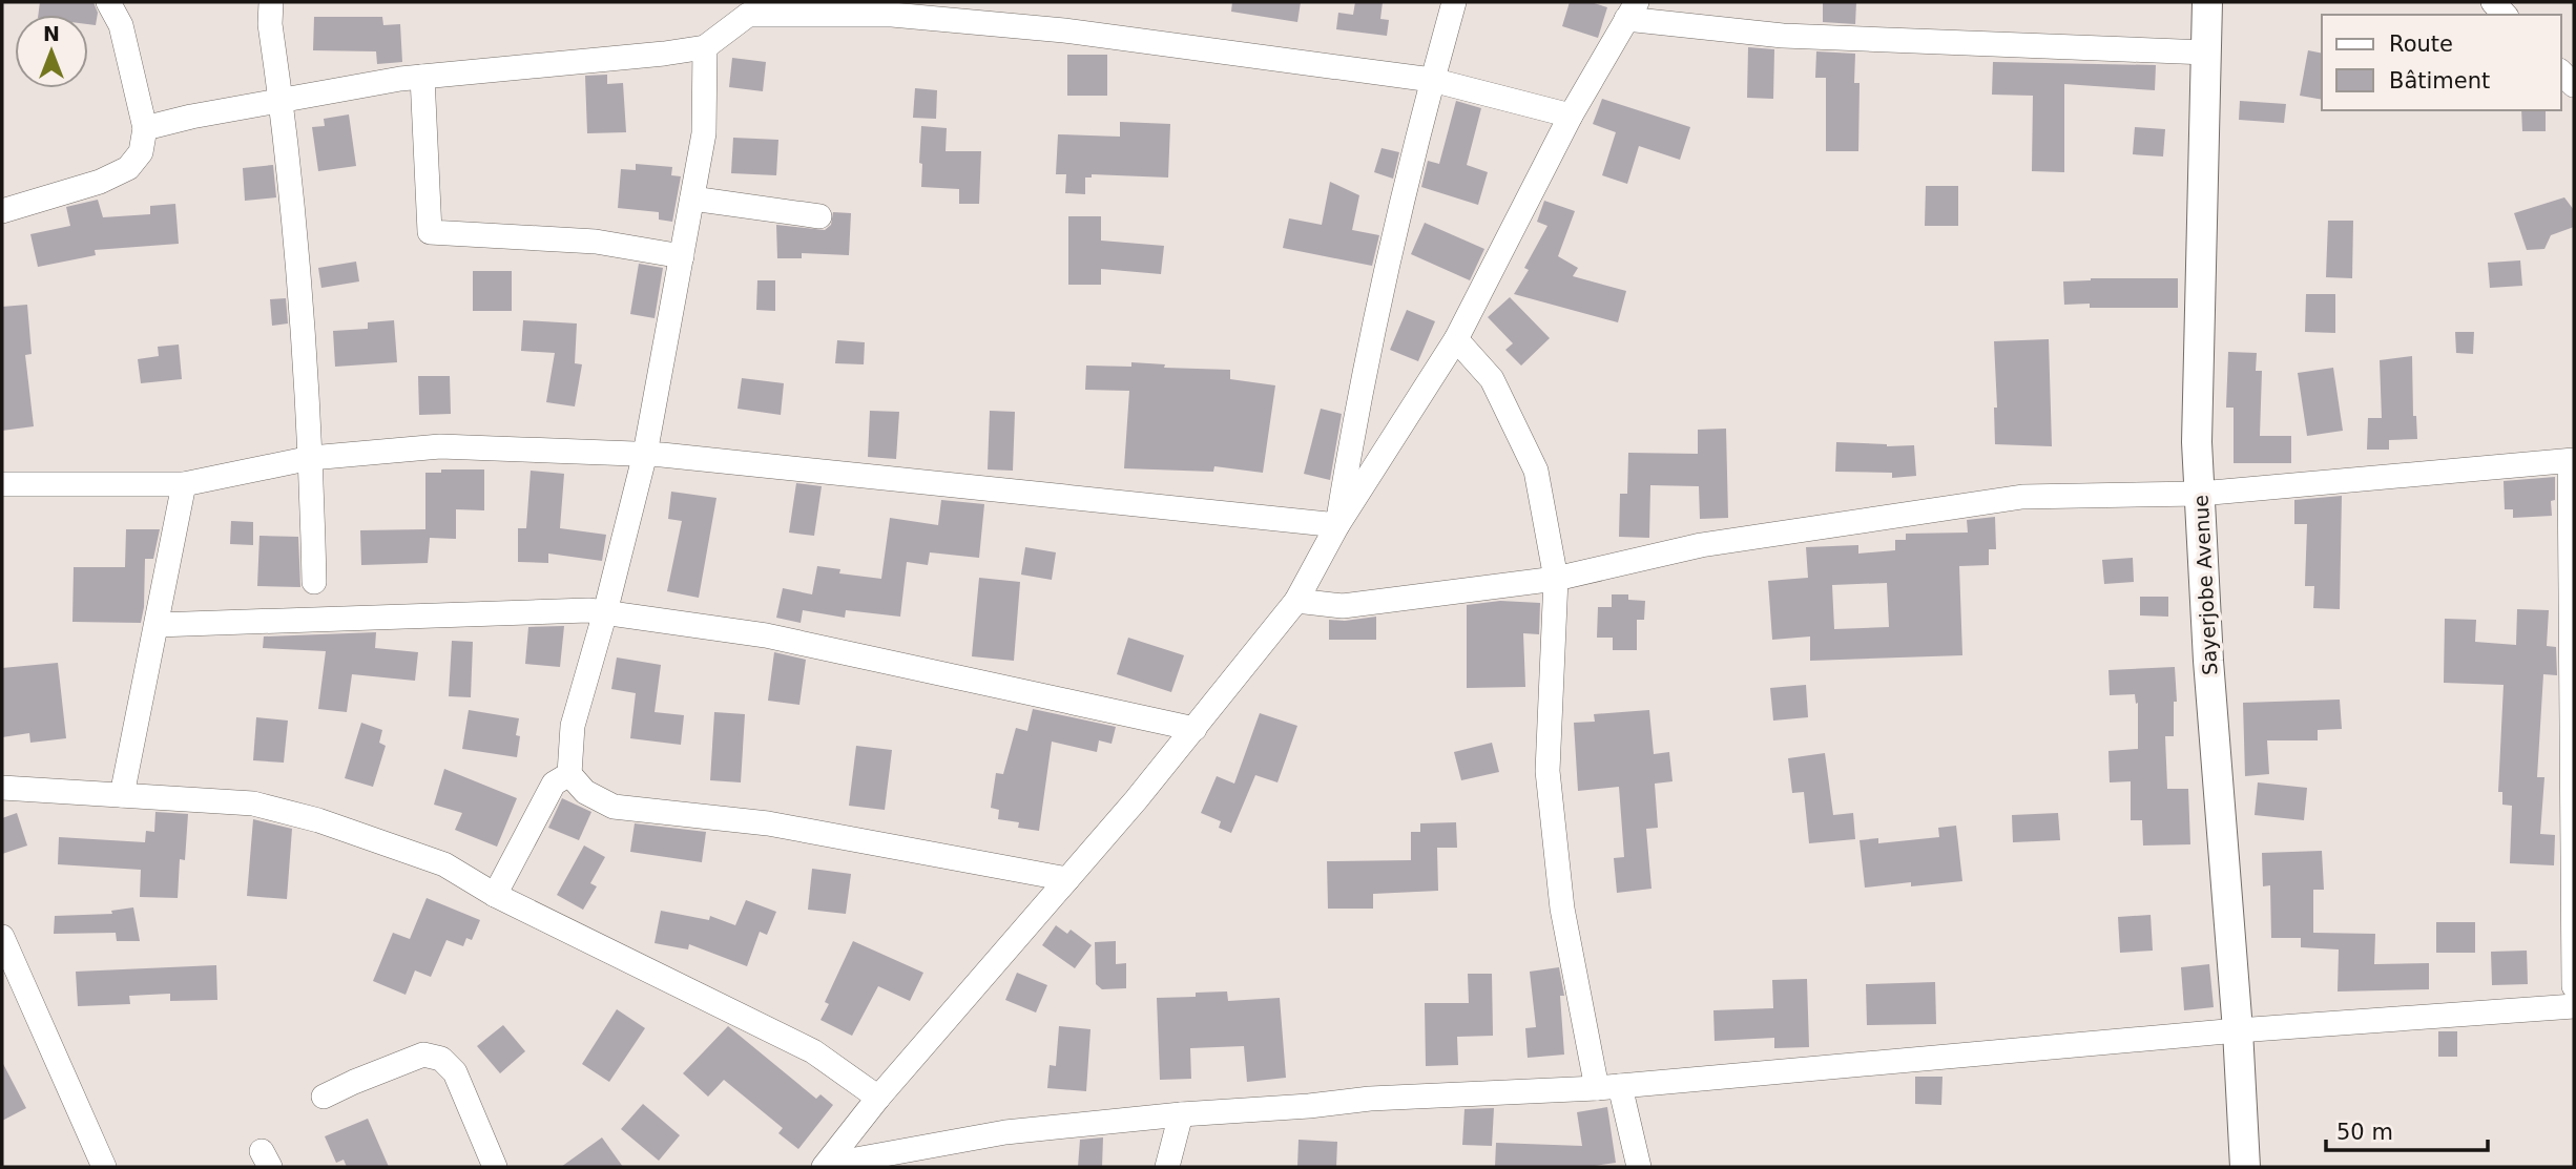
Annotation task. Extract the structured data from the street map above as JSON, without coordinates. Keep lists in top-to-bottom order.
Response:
{
  "streets": {
    "street": ["Sayerjobe Avenue"]
  },
  "legend": ["Route", "Bâtiment"],
  "scale_bar": "50 m",
  "north": "top"
}
